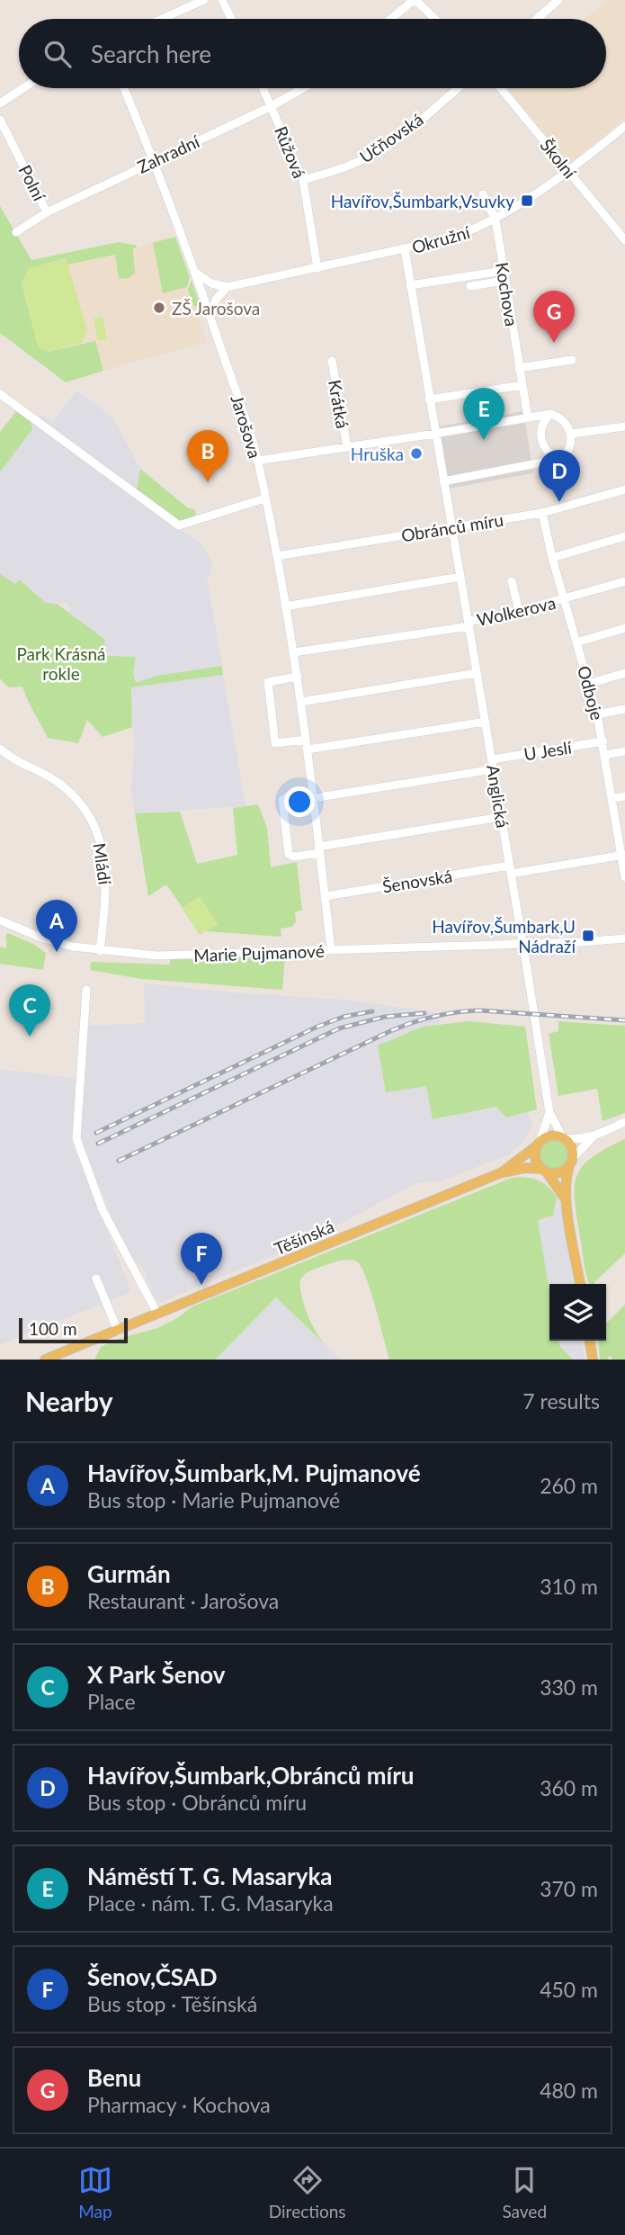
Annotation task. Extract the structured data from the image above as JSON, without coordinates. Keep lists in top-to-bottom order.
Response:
{
  "streets": {
    "main road": ["Těšínská"],
    "street": [
      "Učňovská",
      "Růžová",
      "Zahradní",
      "Školní",
      "Polní",
      "Okružní",
      "Kochova",
      "Krátká",
      "Jarošova",
      "Obránců míru",
      "Wolkerova",
      "Odboje",
      "U Jeslí",
      "Anglická",
      "Mládí",
      "Šenovská",
      "Marie Pujmanové"
    ]
  },
  "crossings": [
    ["Učňovská", "Růžová"],
    ["Růžová", "Zahradní"],
    ["Růžová", "Okružní"],
    ["Zahradní", "Polní"],
    ["Zahradní", "Jarošova"],
    ["Školní", "Okružní"],
    ["Okružní", "Kochova"],
    ["Jarošova", "Obránců míru"],
    ["Jarošova", "Wolkerova"],
    ["Jarošova", "Šenovská"],
    ["Jarošova", "Marie Pujmanové"],
    ["Obránců míru", "Odboje"],
    ["Obránců míru", "Anglická"],
    ["Wolkerova", "Odboje"],
    ["Wolkerova", "Anglická"],
    ["Odboje", "U Jeslí"],
    ["Odboje", "Šenovská"],
    ["U Jeslí", "Anglická"],
    ["Anglická", "Šenovská"],
    ["Anglická", "Marie Pujmanové"],
    ["Anglická", "Těšínská"],
    ["Mládí", "Marie Pujmanové"]
  ],
  "parks": ["Park Krásná rokle"],
  "places": {
    "transit": ["Havířov,Šumbark,Vsuvky", "Havířov,Šumbark,U Nádraží"],
    "other": ["ZŠ Jarošova", "Hruška"]
  },
  "scale_bar": "100 m",
  "page": {
    "search": "Search here",
    "pins": [
      "G",
      "E",
      "B",
      "D",
      "A",
      "C",
      "F"
    ],
    "scale": "100 m",
    "heading": ["Nearby", "7 results"],
    "list": [
      {
        "mark": "A",
        "name": "Havířov,Šumbark,M. Pujmanové",
        "note": "Bus stop · Marie Pujmanové",
        "value": "260 m"
      },
      {
        "mark": "B",
        "name": "Gurmán",
        "note": "Restaurant · Jarošova",
        "value": "310 m"
      },
      {
        "mark": "C",
        "name": "X Park Šenov",
        "note": "Place",
        "value": "330 m"
      },
      {
        "mark": "D",
        "name": "Havířov,Šumbark,Obránců míru",
        "note": "Bus stop · Obránců míru",
        "value": "360 m"
      },
      {
        "mark": "E",
        "name": "Náměstí T. G. Masaryka",
        "note": "Place · nám. T. G. Masaryka",
        "value": "370 m"
      },
      {
        "mark": "F",
        "name": "Šenov,ČSAD",
        "note": "Bus stop · Těšínská",
        "value": "450 m"
      },
      {
        "mark": "G",
        "name": "Benu",
        "note": "Pharmacy · Kochova",
        "value": "480 m"
      }
    ],
    "nav": ["Map", "Directions", "Saved"]
  }
}
